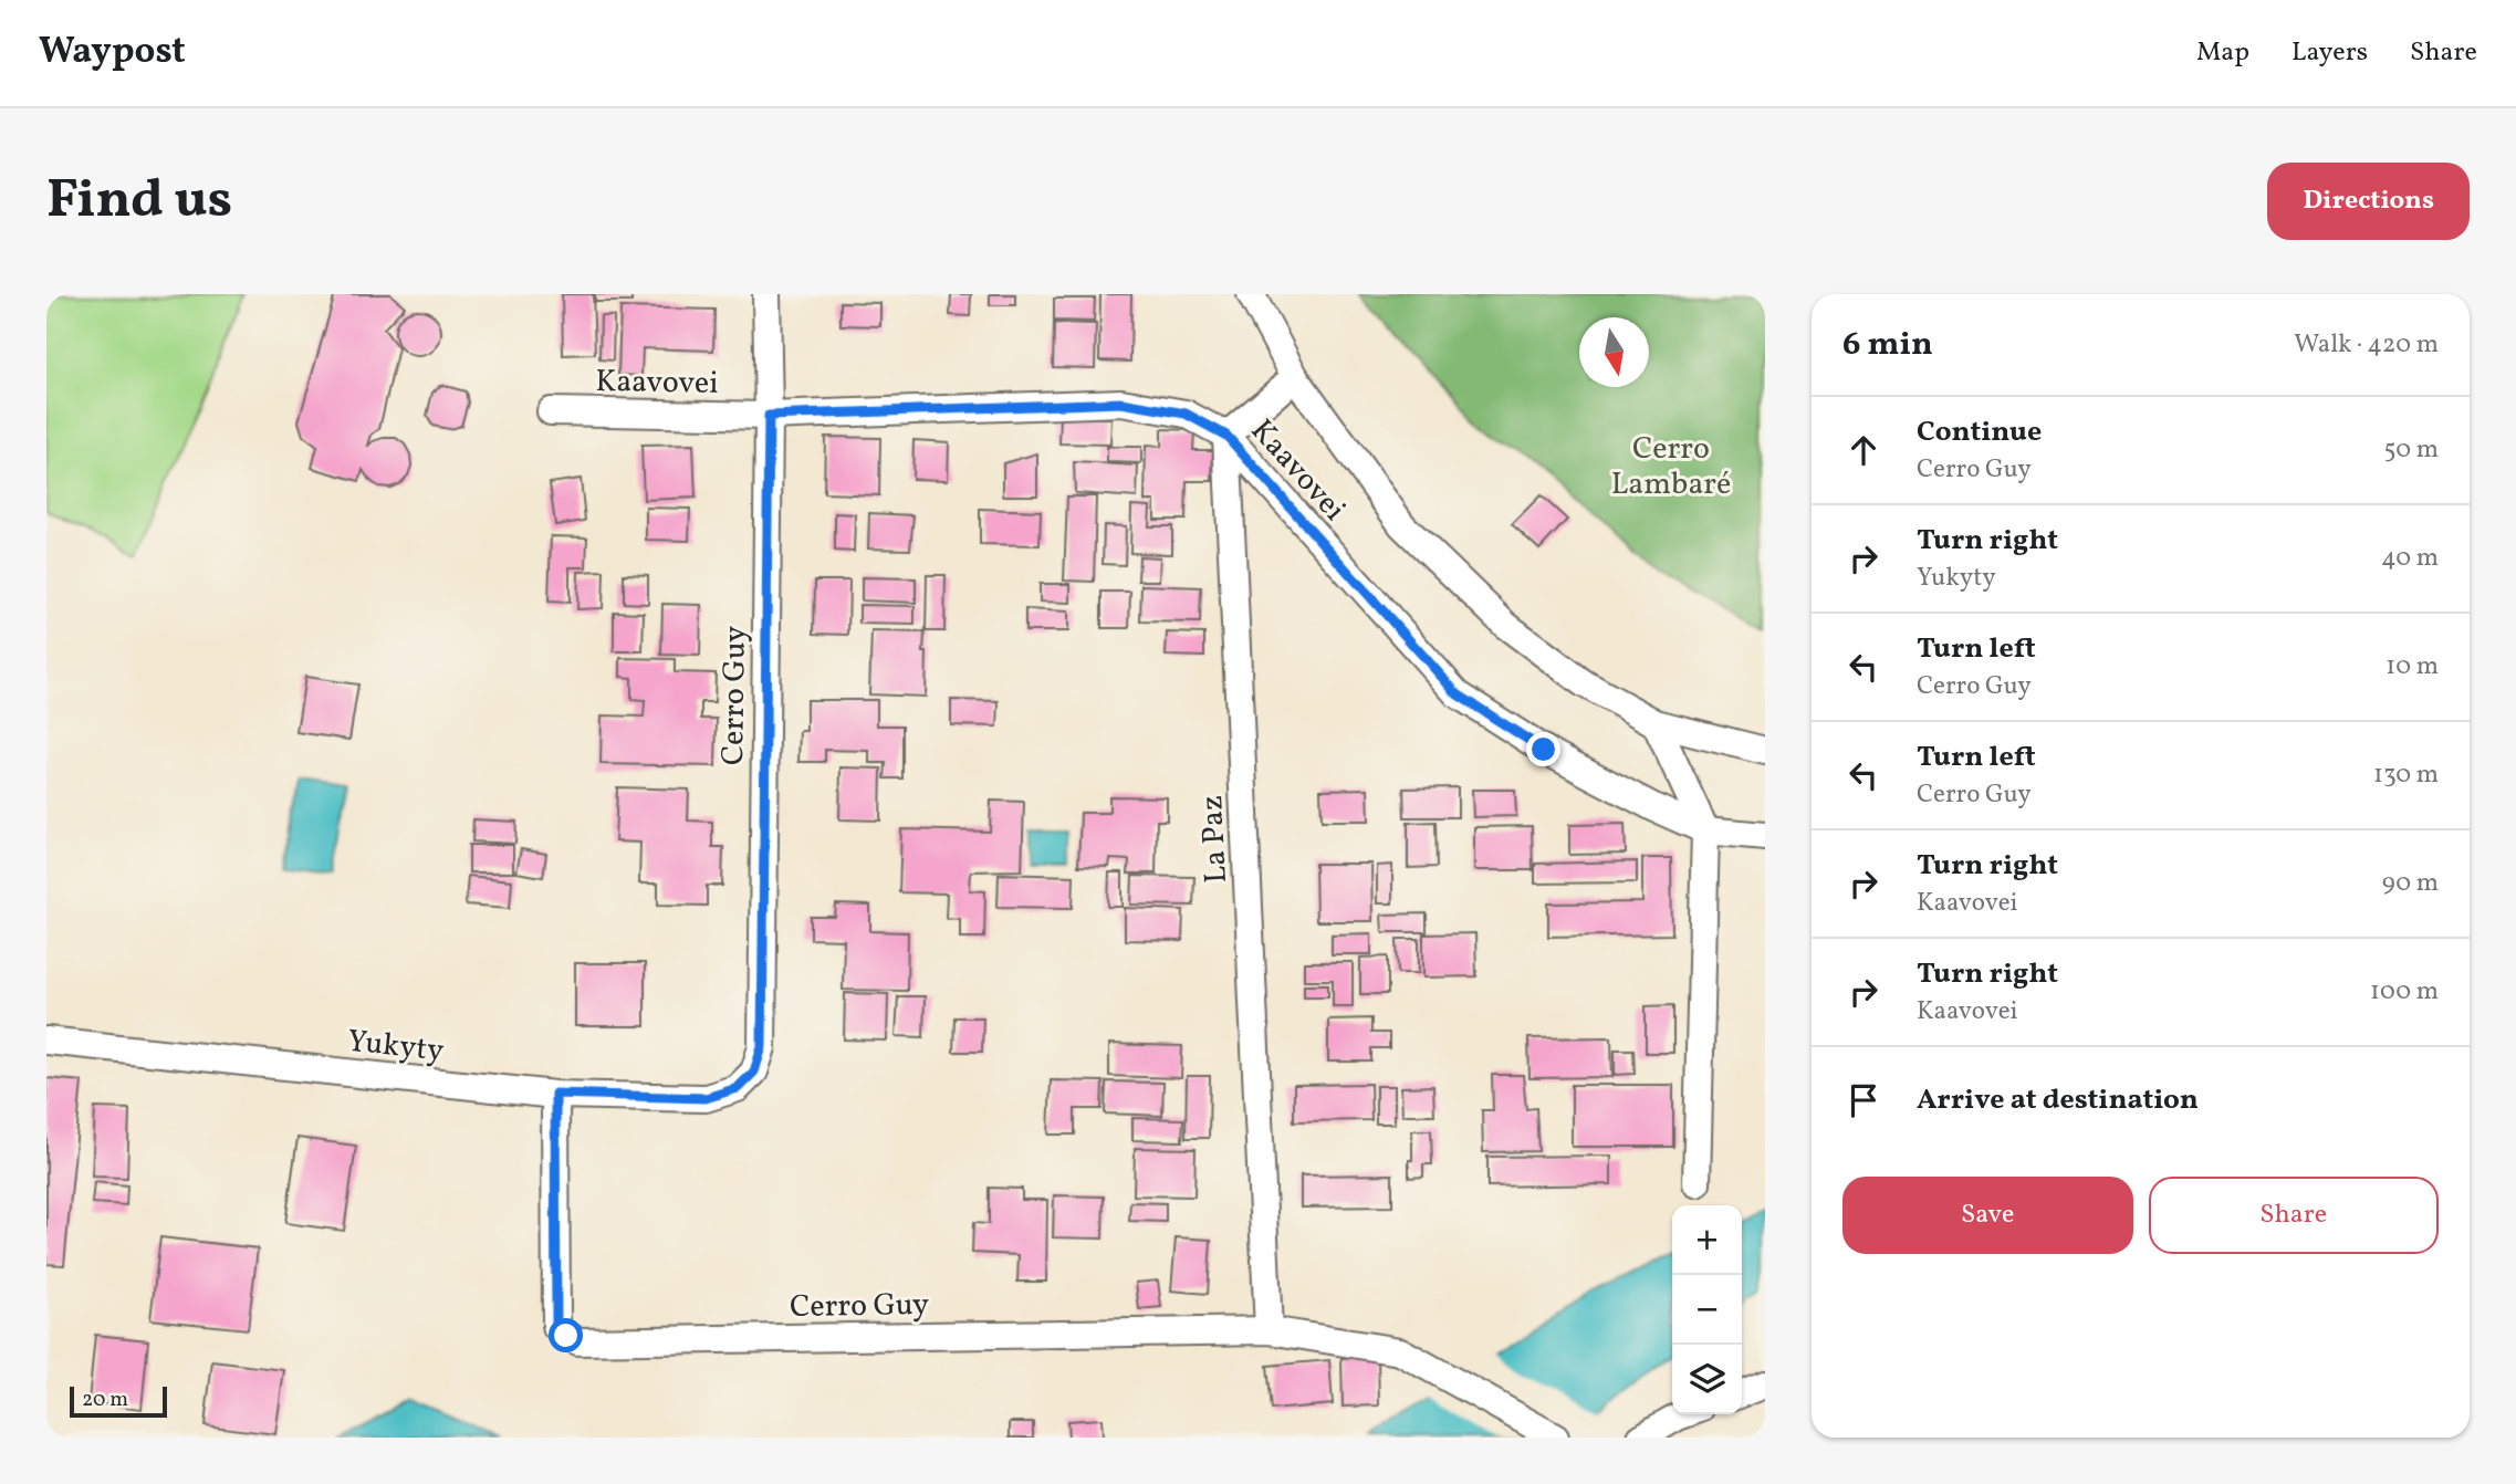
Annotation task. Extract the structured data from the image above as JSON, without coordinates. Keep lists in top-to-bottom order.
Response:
{
  "streets": {
    "street": [
      "Kaavovei",
      "Cerro Guy",
      "La Paz",
      "Yukyty"
    ]
  },
  "crossings": [
    ["Kaavovei", "Cerro Guy"],
    ["Kaavovei", "La Paz"],
    ["Cerro Guy", "La Paz"],
    ["Cerro Guy", "Yukyty"]
  ],
  "parks": ["Cerro Lambaré"],
  "scale_bar": "20 m",
  "north": "bottom",
  "page": {
    "header": "Waypost",
    "nav": ["Map", "Layers", "Share"],
    "buttons": [
      "Directions",
      ["Save", "Share"]
    ],
    "title": "Find us",
    "heading": ["6 min", "Walk · 420 m"],
    "list": [
      ["Continue", "Cerro Guy", "50 m"],
      ["Turn right", "Yukyty", "40 m"],
      ["Turn left", "Cerro Guy", "10 m"],
      ["Turn left", "Cerro Guy", "130 m"],
      ["Turn right", "Kaavovei", "90 m"],
      ["Turn right", "Kaavovei", "100 m"],
      "Arrive at destination"
    ],
    "map_buttons": ["+", "−"],
    "scale": "20 m"
  }
}
